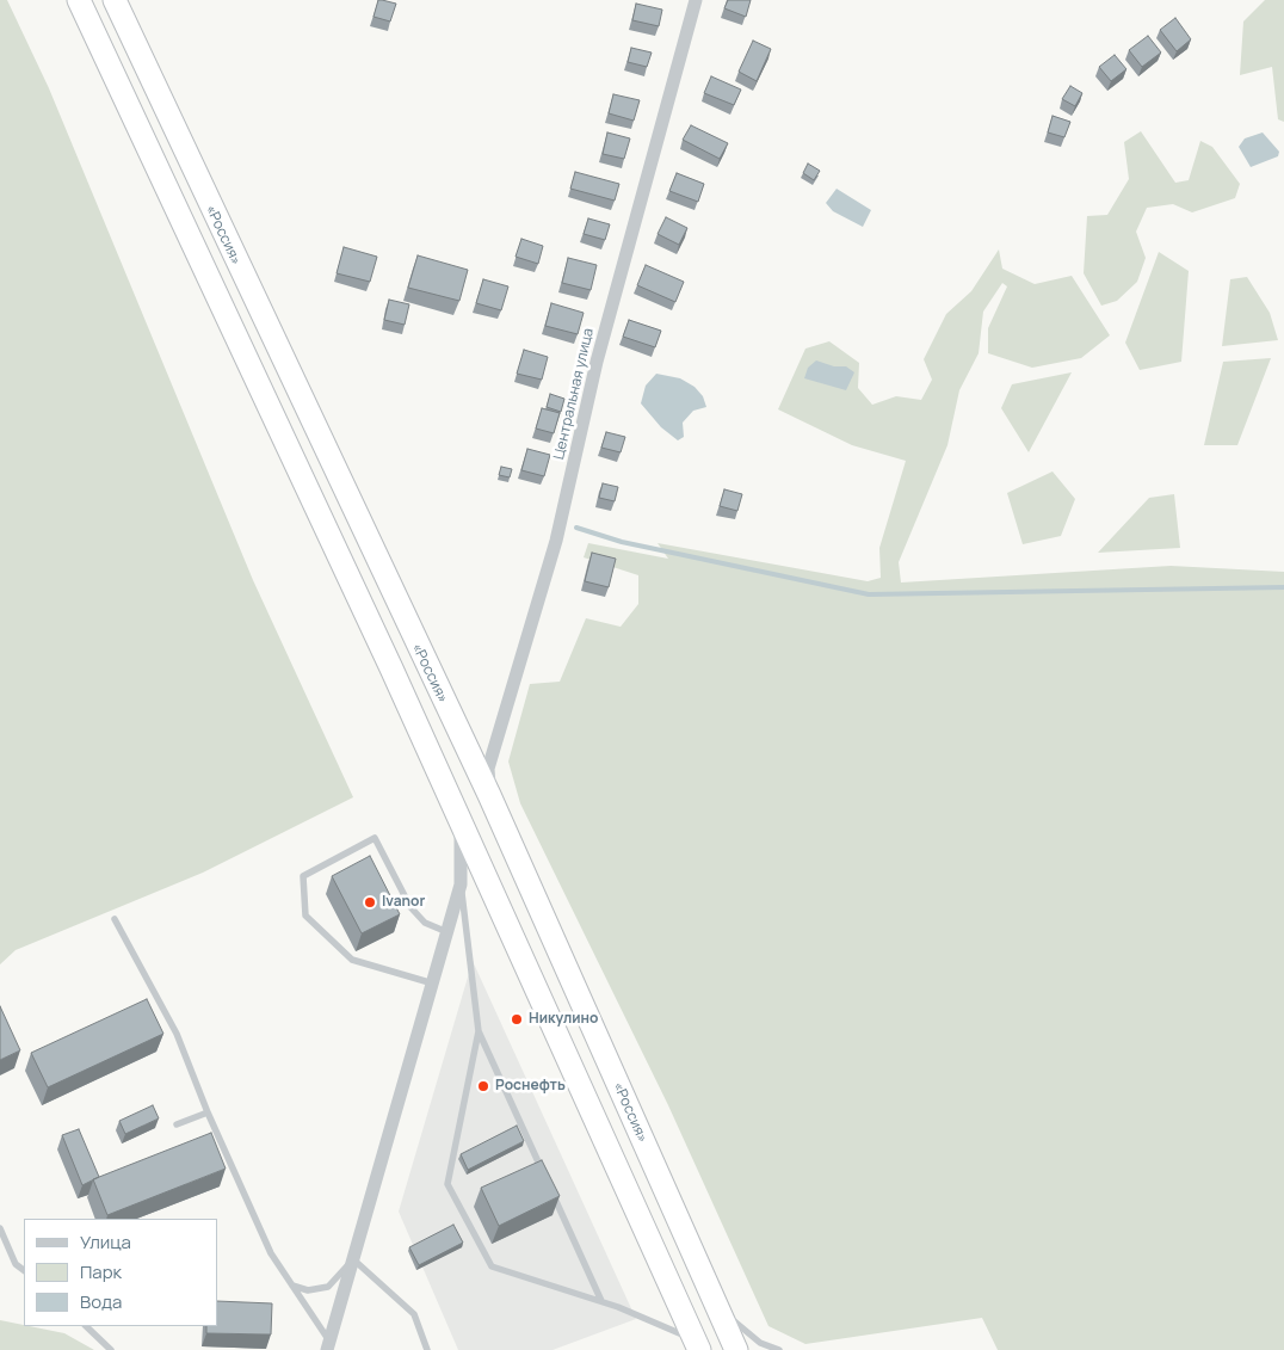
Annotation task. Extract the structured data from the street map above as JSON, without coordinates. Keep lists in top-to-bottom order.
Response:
{
  "streets": {
    "highway": ["«Россия»"],
    "street": ["Центральная улица"]
  },
  "crossings": [
    ["«Россия»", "Центральная улица"]
  ],
  "places": ["Ivanor", "Никулино", "Роснефть"],
  "legend": ["Улица", "Парк", "Вода"]
}
